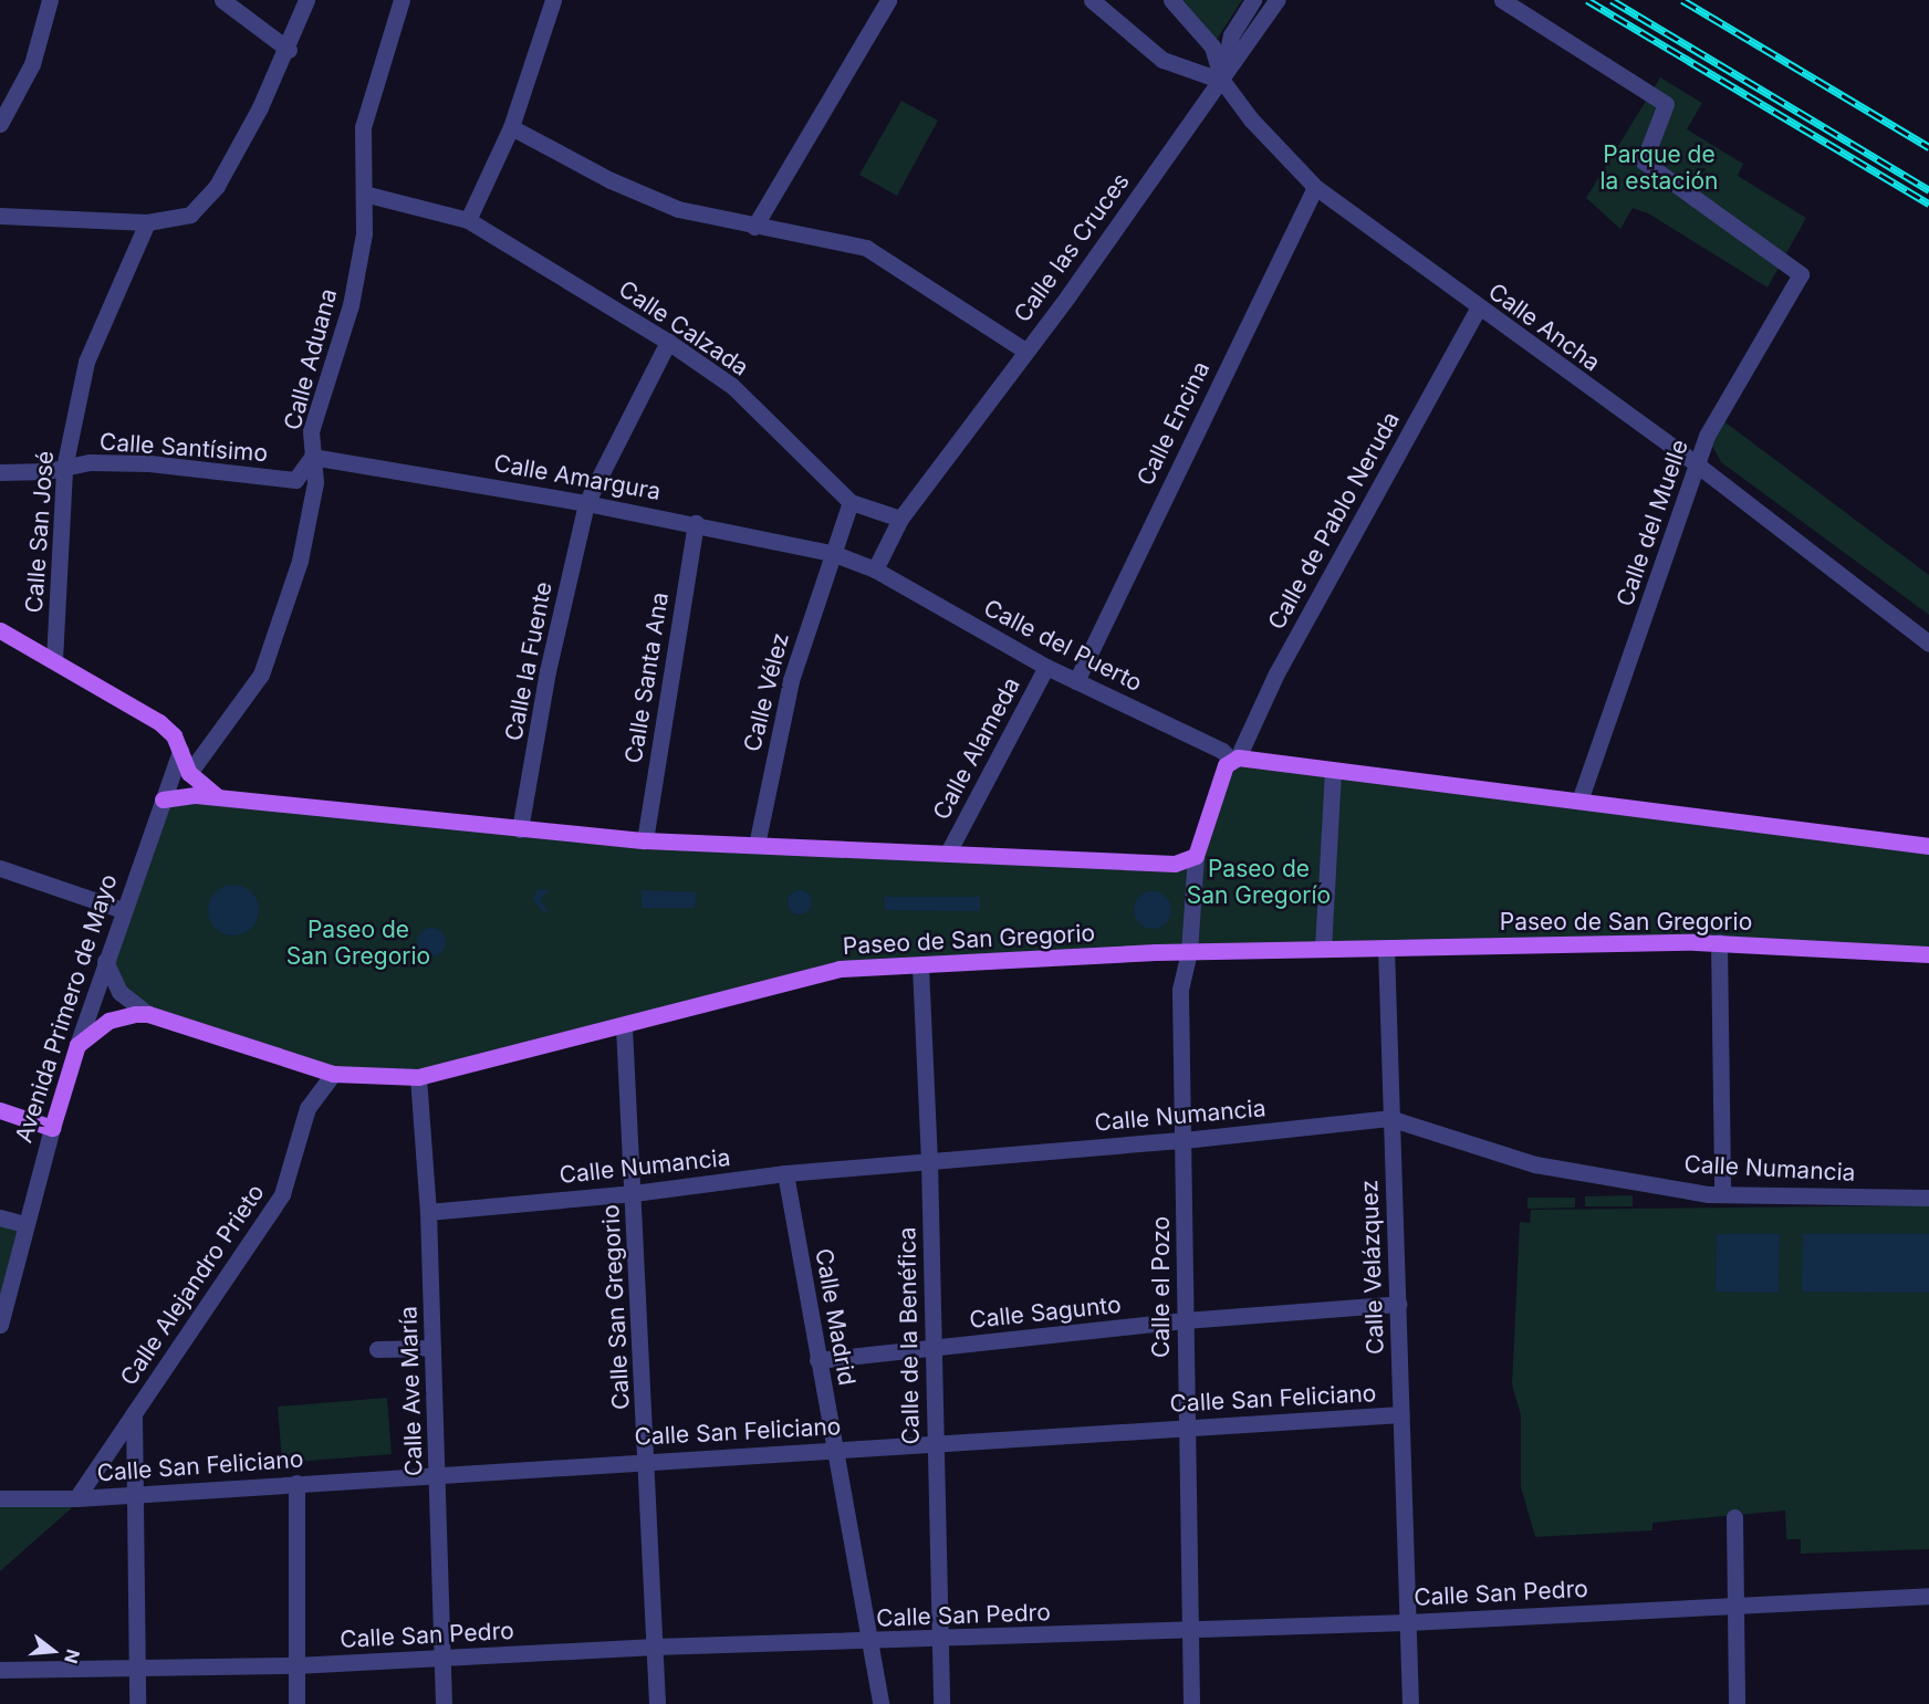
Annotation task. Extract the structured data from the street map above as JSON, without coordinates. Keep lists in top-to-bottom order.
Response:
{
  "streets": {
    "main road": ["Paseo de San Gregorio", "Avenida Primero de Mayo"],
    "street": [
      "Calle las Cruces",
      "Calle Ancha",
      "Calle Calzada",
      "Calle Aduana",
      "Calle Encina",
      "Calle Santísimo",
      "Calle Amargura",
      "Calle de Pablo Neruda",
      "Calle del Muelle",
      "Calle San José",
      "Calle del Puerto",
      "Calle la Fuente",
      "Calle Santa Ana",
      "Calle Vélez",
      "Calle Alameda",
      "Calle Numancia",
      "Calle Velázquez",
      "Calle Alejandro Prieto",
      "Calle el Pozo",
      "Calle San Gregorio",
      "Calle Sagunto",
      "Calle Madrid",
      "Calle de la Benéfica",
      "Calle Ave María",
      "Calle San Feliciano",
      "Calle San Pedro"
    ]
  },
  "crossings": [
    ["Calle las Cruces", "Calle Ancha"],
    ["Calle las Cruces", "Calle del Puerto"],
    ["Calle Ancha", "Calle Encina"],
    ["Calle Ancha", "Calle de Pablo Neruda"],
    ["Calle Ancha", "Calle del Muelle"],
    ["Calle Calzada", "Calle Aduana"],
    ["Calle Calzada", "Calle la Fuente"],
    ["Calle Calzada", "Calle Vélez"],
    ["Calle Aduana", "Calle Santísimo"],
    ["Calle Aduana", "Calle Amargura"],
    ["Calle Encina", "Calle del Puerto"],
    ["Calle Santísimo", "Calle Amargura"],
    ["Calle Santísimo", "Calle San José"],
    ["Calle Amargura", "Calle del Puerto"],
    ["Calle Amargura", "Calle la Fuente"],
    ["Calle Amargura", "Calle Santa Ana"],
    ["Calle Amargura", "Calle Vélez"],
    ["Calle de Pablo Neruda", "Calle del Puerto"],
    ["Calle del Puerto", "Calle Vélez"],
    ["Calle del Puerto", "Calle Alameda"],
    ["Paseo de San Gregorio", "Avenida Primero de Mayo"],
    ["Paseo de San Gregorio", "Calle Velázquez"],
    ["Paseo de San Gregorio", "Calle Alejandro Prieto"],
    ["Paseo de San Gregorio", "Calle el Pozo"],
    ["Paseo de San Gregorio", "Calle San Gregorio"],
    ["Paseo de San Gregorio", "Calle de la Benéfica"],
    ["Paseo de San Gregorio", "Calle Ave María"],
    ["Calle Numancia", "Calle Velázquez"],
    ["Calle Numancia", "Calle el Pozo"],
    ["Calle Numancia", "Calle San Gregorio"],
    ["Calle Numancia", "Calle Madrid"],
    ["Calle Numancia", "Calle de la Benéfica"],
    ["Calle Numancia", "Calle Ave María"],
    ["Calle Velázquez", "Calle Sagunto"],
    ["Calle Velázquez", "Calle San Feliciano"],
    ["Calle Velázquez", "Calle San Pedro"],
    ["Calle Alejandro Prieto", "Calle San Feliciano"],
    ["Calle Alejandro Prieto", "Calle San Pedro"],
    ["Calle el Pozo", "Calle Sagunto"],
    ["Calle el Pozo", "Calle San Feliciano"],
    ["Calle el Pozo", "Calle San Pedro"],
    ["Calle San Gregorio", "Calle San Feliciano"],
    ["Calle San Gregorio", "Calle San Pedro"],
    ["Calle Sagunto", "Calle Madrid"],
    ["Calle Sagunto", "Calle de la Benéfica"],
    ["Calle Madrid", "Calle San Feliciano"],
    ["Calle Madrid", "Calle San Pedro"],
    ["Calle de la Benéfica", "Calle San Feliciano"],
    ["Calle de la Benéfica", "Calle San Pedro"],
    ["Calle Ave María", "Calle San Feliciano"],
    ["Calle Ave María", "Calle San Pedro"]
  ],
  "parks": ["Parque de la estación", "Paseo de San Gregorío", "Paseo de San Gregorio"],
  "north": "right"
}
